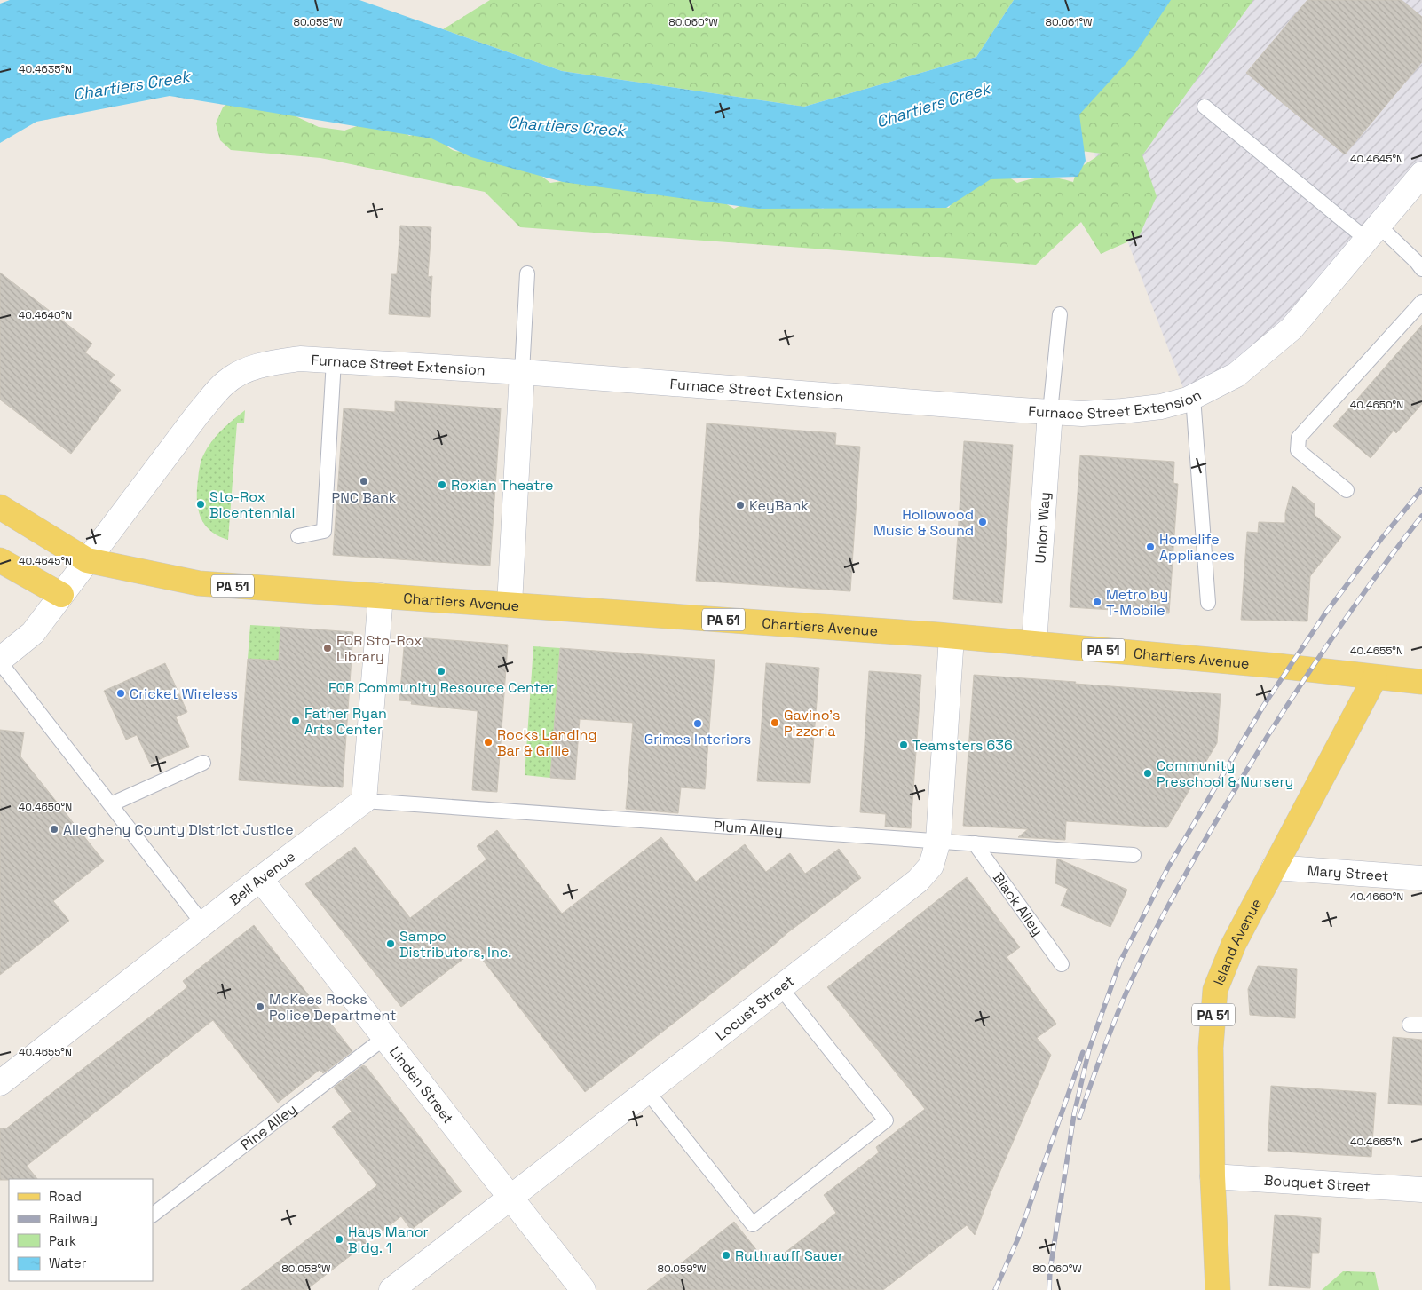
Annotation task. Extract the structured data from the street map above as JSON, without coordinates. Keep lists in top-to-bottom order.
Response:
{
  "streets": {
    "main road": ["PA 51", "Chartiers Avenue", "Island Avenue"],
    "street": [
      "Furnace Street Extension",
      "Union Way",
      "Mary Street",
      "Bell Avenue",
      "Locust Street",
      "Linden Street",
      "Bouquet Street"
    ],
    "lane": ["Plum Alley", "Black Alley", "Pine Alley"]
  },
  "crossings": [
    ["Furnace Street Extension", "Union Way"],
    ["Furnace Street Extension", "PA 51"],
    ["Furnace Street Extension", "Chartiers Avenue"],
    ["Union Way", "Chartiers Avenue"],
    ["PA 51", "Chartiers Avenue"],
    ["Chartiers Avenue", "Island Avenue"],
    ["Chartiers Avenue", "Locust Street"],
    ["Plum Alley", "Bell Avenue"],
    ["Plum Alley", "Black Alley"],
    ["Plum Alley", "Locust Street"],
    ["Mary Street", "Island Avenue"],
    ["Bell Avenue", "Linden Street"],
    ["Island Avenue", "Bouquet Street"],
    ["Locust Street", "Linden Street"],
    ["Linden Street", "Pine Alley"]
  ],
  "water": ["Chartiers Creek"],
  "places": [
    "PNC Bank",
    "Roxian Theatre",
    "Sto-Rox Bicentennial",
    "KeyBank",
    "Hollowood Music & Sound",
    "Homelife Appliances",
    "Metro by T-Mobile",
    "FOR Sto-Rox Library",
    "FOR Community Resource Center",
    "Cricket Wireless",
    "Father Ryan Arts Center",
    "Gavino's Pizzeria",
    "Grimes Interiors",
    "Rocks Landing Bar & Grille",
    "Teamsters 636",
    "Community Preschool & Nursery",
    "Allegheny County District Justice",
    "Sampo Distributors, Inc.",
    "McKees Rocks Police Department",
    "Hays Manor Bldg. 1",
    "Ruthrauff Sauer"
  ],
  "legend": [
    "Road",
    "Railway",
    "Park",
    "Water"
  ],
  "coordinates": [
    "80.059°W",
    "80.060°W",
    "80.061°W",
    "40.4635°N",
    "40.4645°N",
    "40.4640°N",
    "40.4650°N",
    "40.4655°N",
    "40.4660°N",
    "40.4665°N",
    "80.058°W"
  ]
}
